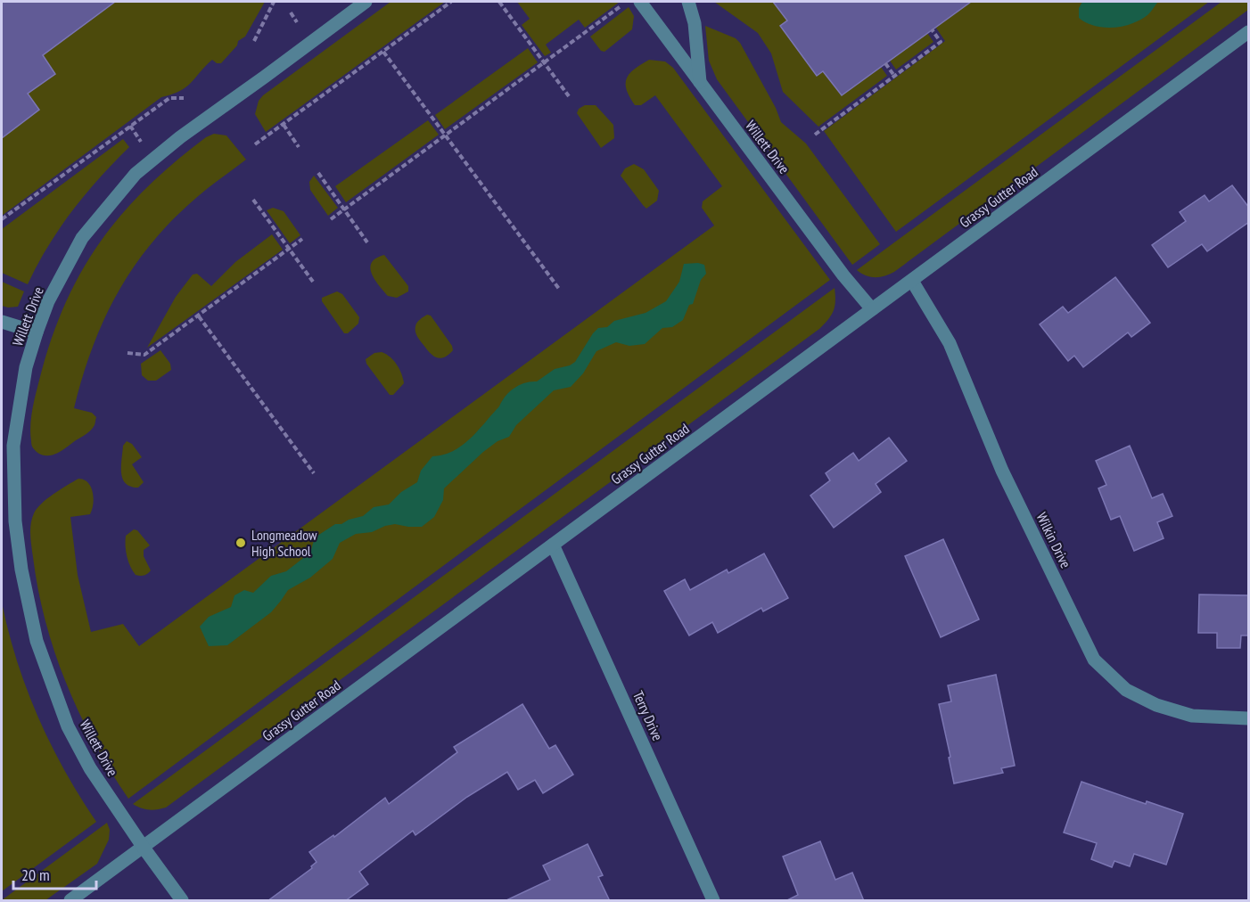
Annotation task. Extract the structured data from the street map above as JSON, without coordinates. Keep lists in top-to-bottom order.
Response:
{
  "streets": {
    "street": [
      "Willett Drive",
      "Grassy Gutter Road",
      "Wilkin Drive",
      "Terry Drive"
    ]
  },
  "crossings": [
    ["Willett Drive", "Grassy Gutter Road"],
    ["Grassy Gutter Road", "Wilkin Drive"],
    ["Grassy Gutter Road", "Terry Drive"]
  ],
  "places": ["Longmeadow High School"],
  "scale_bar": "20 m"
}
